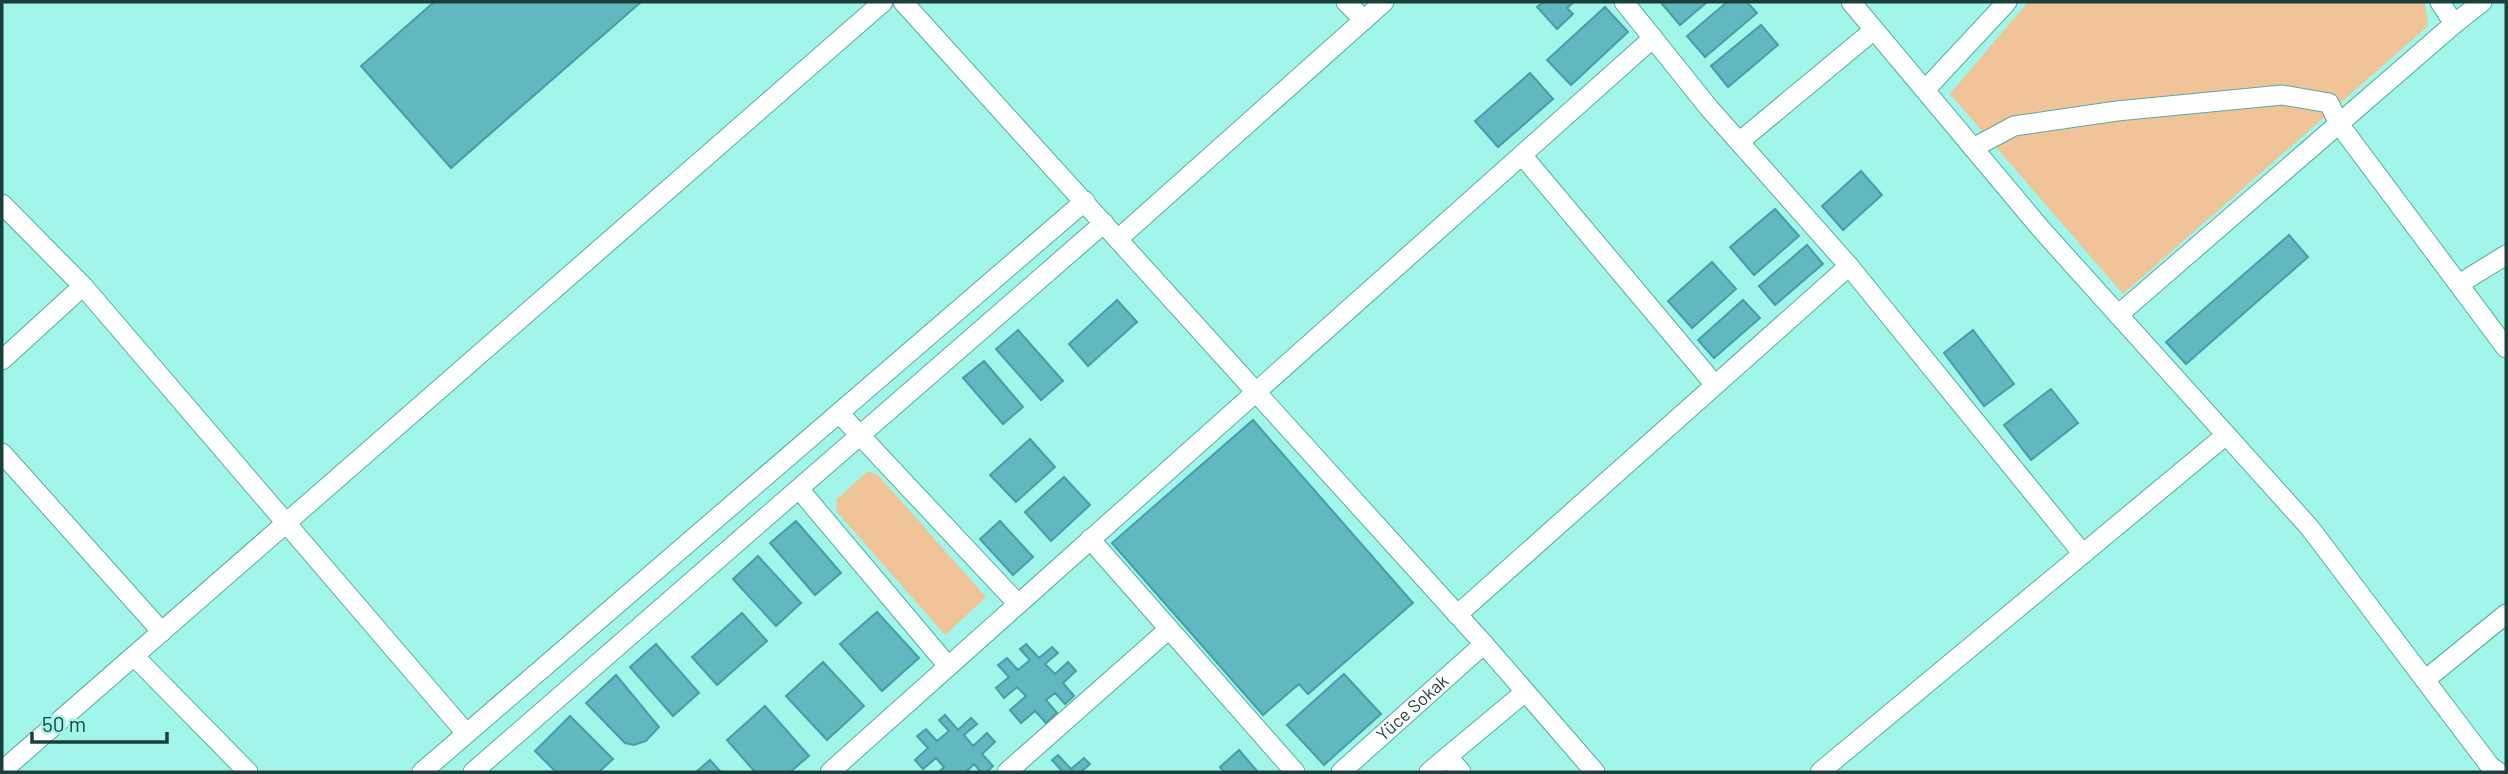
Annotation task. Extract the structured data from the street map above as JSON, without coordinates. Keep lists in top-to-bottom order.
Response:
{
  "streets": {
    "street": ["Yüce Sokak"]
  },
  "scale_bar": "50 m"
}
